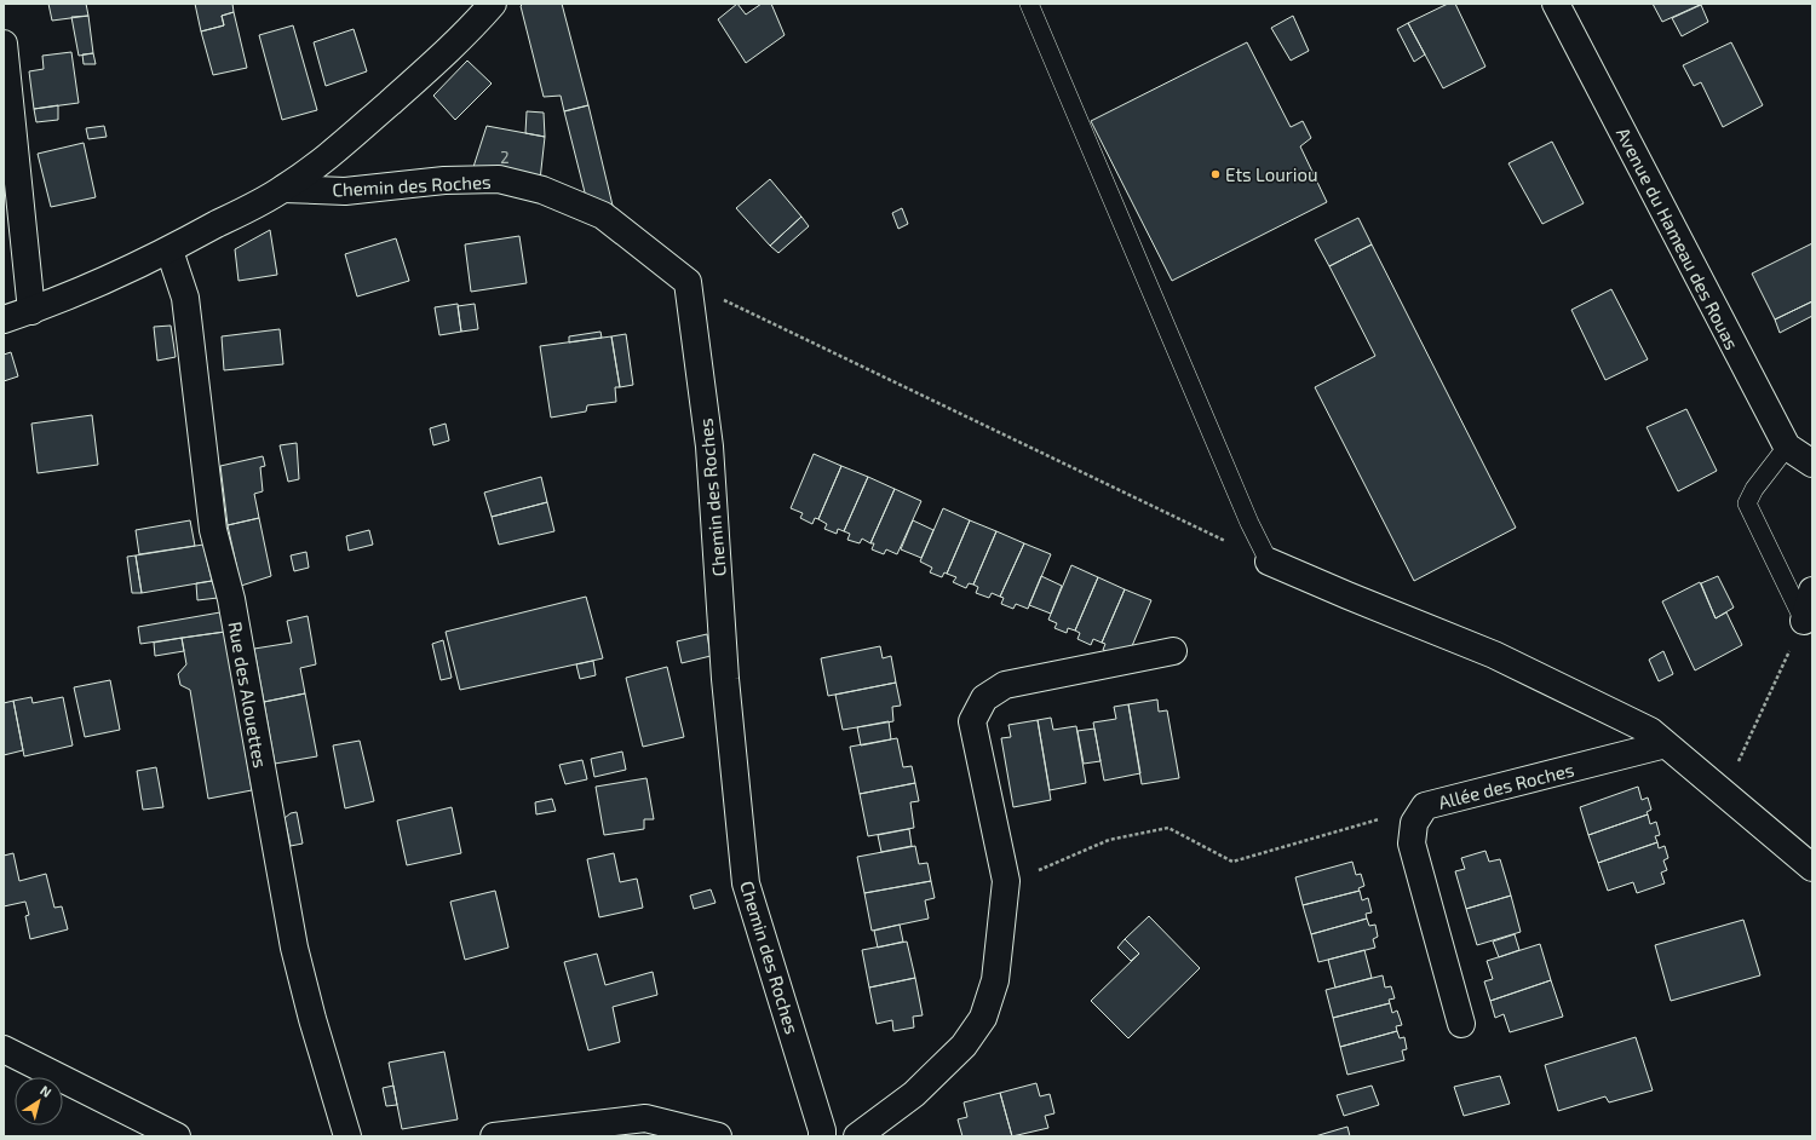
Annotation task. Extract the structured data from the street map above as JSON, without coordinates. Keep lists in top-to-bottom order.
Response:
{
  "streets": {
    "street": [
      "Chemin des Roches",
      "Avenue du Hameau des Rouas",
      "Rue des Alouettes",
      "Allée des Roches"
    ]
  },
  "places": ["Ets Louriou"],
  "house_numbers": ["2"],
  "north": "top right"
}
